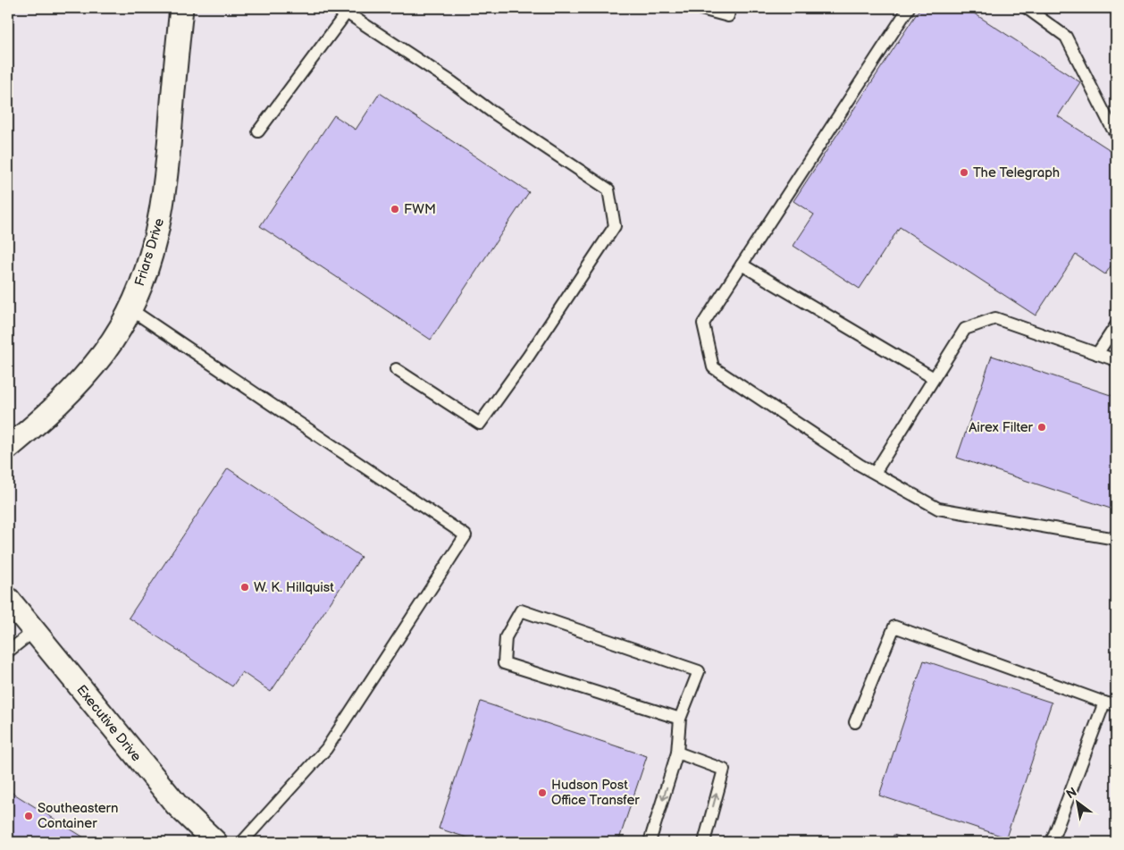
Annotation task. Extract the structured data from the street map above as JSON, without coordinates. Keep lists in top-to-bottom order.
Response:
{
  "streets": {
    "street": ["Friars Drive", "Executive Drive"]
  },
  "places": [
    "The Telegraph",
    "FWM",
    "Airex Filter",
    "W. K. Hillquist",
    "Hudson Post Office Transfer",
    "Southeastern Container"
  ],
  "north": "top left"
}
